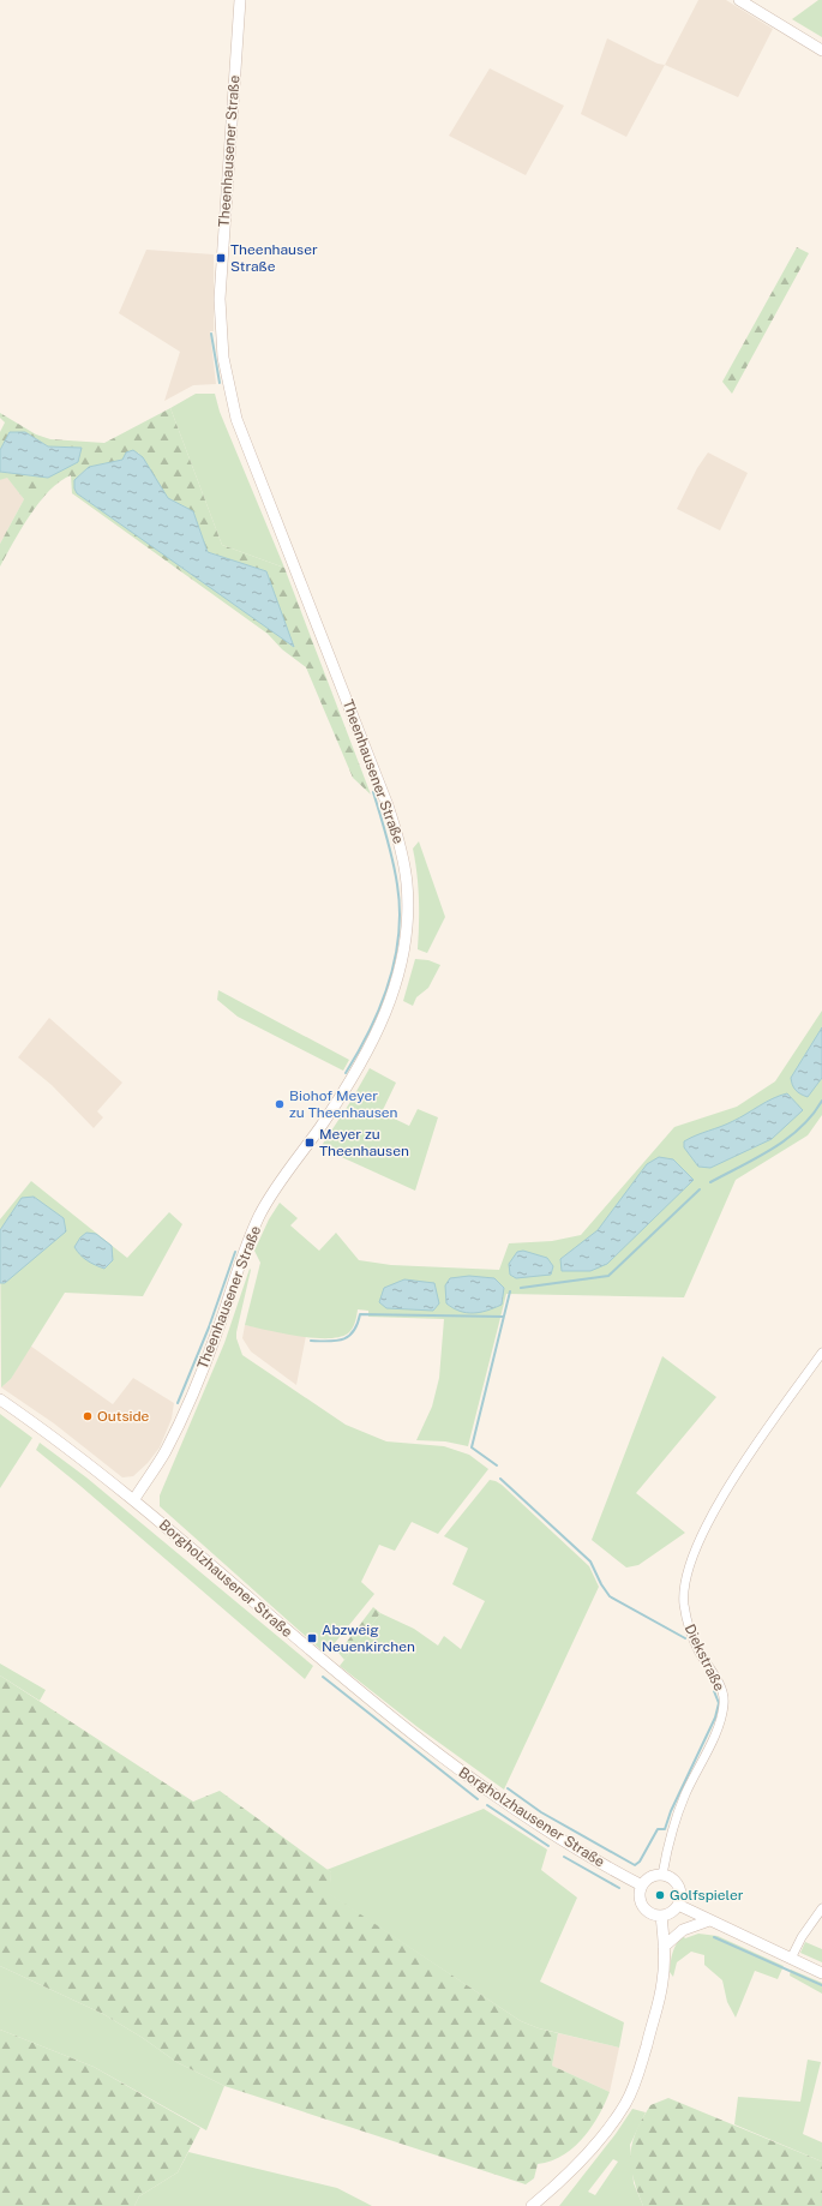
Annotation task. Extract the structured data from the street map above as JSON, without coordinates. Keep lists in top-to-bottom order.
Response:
{
  "streets": {
    "street": ["Theenhausener Straße", "Borgholzhausener Straße", "Diekstraße"]
  },
  "crossings": [
    ["Theenhausener Straße", "Borgholzhausener Straße"],
    ["Borgholzhausener Straße", "Diekstraße"]
  ],
  "places": {
    "transit": ["Theenhauser Straße", "Meyer zu Theenhausen", "Abzweig Neuenkirchen"],
    "other": ["Biohof Meyer zu Theenhausen", "Outside", "Golfspieler"]
  }
}
